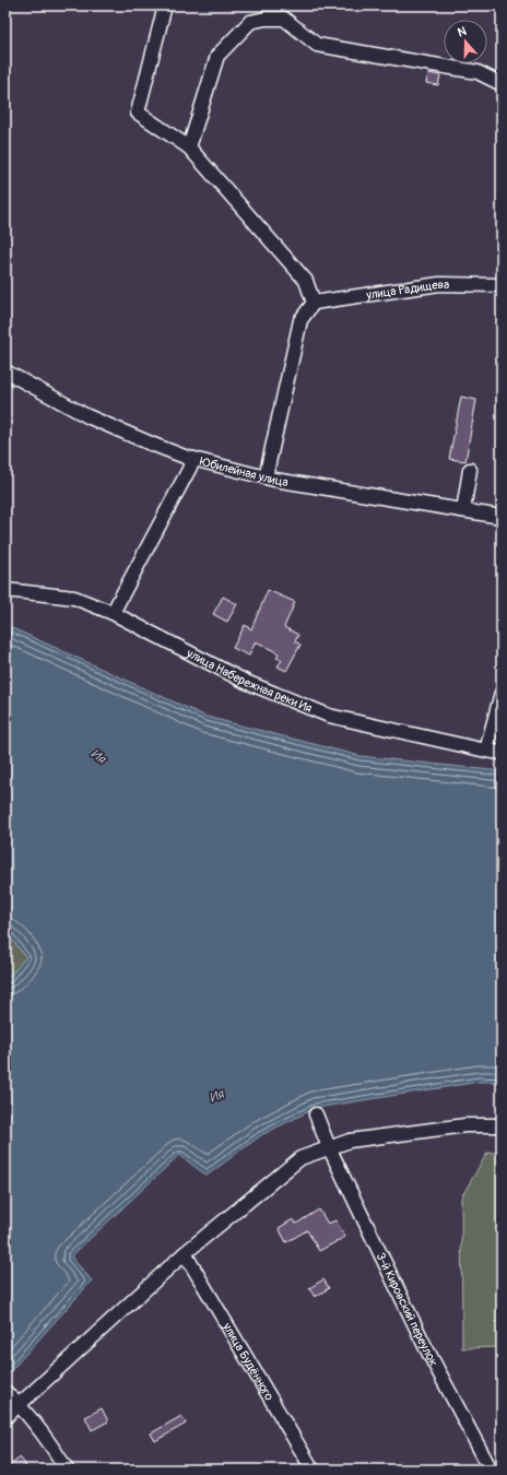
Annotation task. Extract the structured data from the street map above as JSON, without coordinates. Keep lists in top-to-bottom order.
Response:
{
  "streets": {
    "street": [
      "улица Радищева",
      "Юбилейная улица",
      "улица Набережная реки Ия",
      "3-й Кировский переулок",
      "улица Будённого"
    ]
  },
  "water": ["Ия"],
  "north": "top"
}
